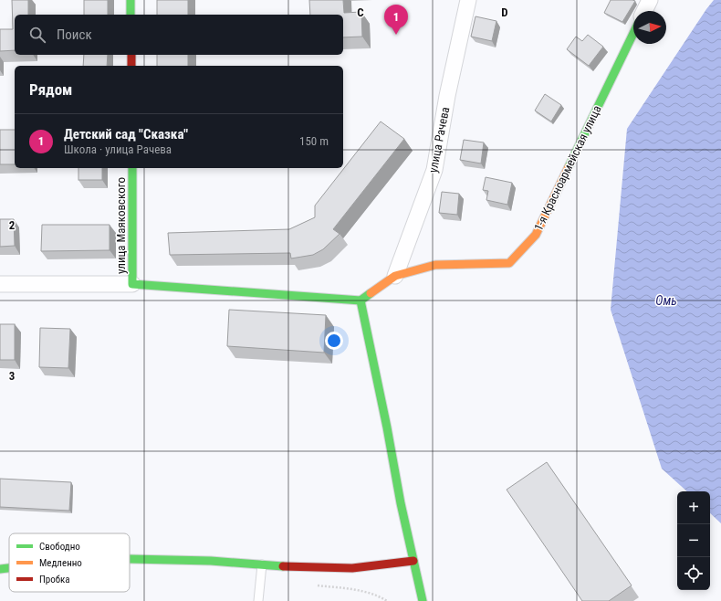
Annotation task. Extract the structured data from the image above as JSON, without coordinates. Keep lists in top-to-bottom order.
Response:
{
  "streets": {
    "street": ["улица Рачева", "1-я Красноармейская улица", "улица Маяковского"]
  },
  "crossings": [
    ["улица Рачева", "1-я Красноармейская улица"]
  ],
  "water": ["Омь"],
  "legend": ["Свободно", "Медленно", "Пробка"],
  "north": "right",
  "page": {
    "pins": "1",
    "search": "Поиск",
    "heading": "Рядом",
    "list": [
      {
        "mark": "1",
        "name": "Детский сад \"Сказка\"",
        "note": "Школа · улица Рачева",
        "value": "150 m"
      }
    ],
    "map_buttons": ["+", "−"]
  },
  "grid": {
    "columns": ["C", "D"],
    "rows": ["2", "3"]
  }
}
